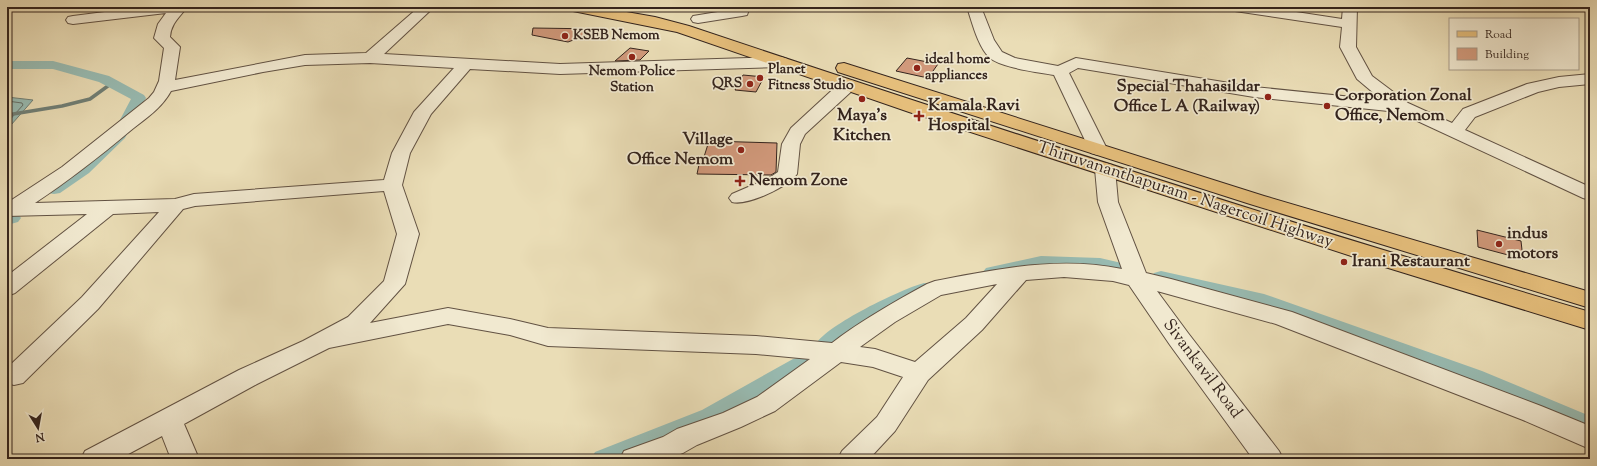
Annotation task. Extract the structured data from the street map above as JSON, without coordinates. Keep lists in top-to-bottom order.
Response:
{
  "streets": {
    "main road": ["Thiruvananthapuram - Nagercoil Highway"],
    "street": ["Sivankavil Road"]
  },
  "crossings": [
    ["Thiruvananthapuram - Nagercoil Highway", "Sivankavil Road"]
  ],
  "places": {
    "other": [
      "KSEB Nemom",
      "Nemom Police Station",
      "ideal home appliances",
      "Planet Fitness Studio",
      "QRS",
      "Special Thahasildar Office L A (Railway)",
      "Maya's Kitchen",
      "Corporation Zonal Office, Nemom",
      "Village Office Nemom",
      "indus motors",
      "Irani Restaurant"
    ],
    "health": ["Kamala Ravi Hospital", "Nemom Zone"]
  },
  "legend": ["Road", "Building"],
  "north": "bottom"
}
